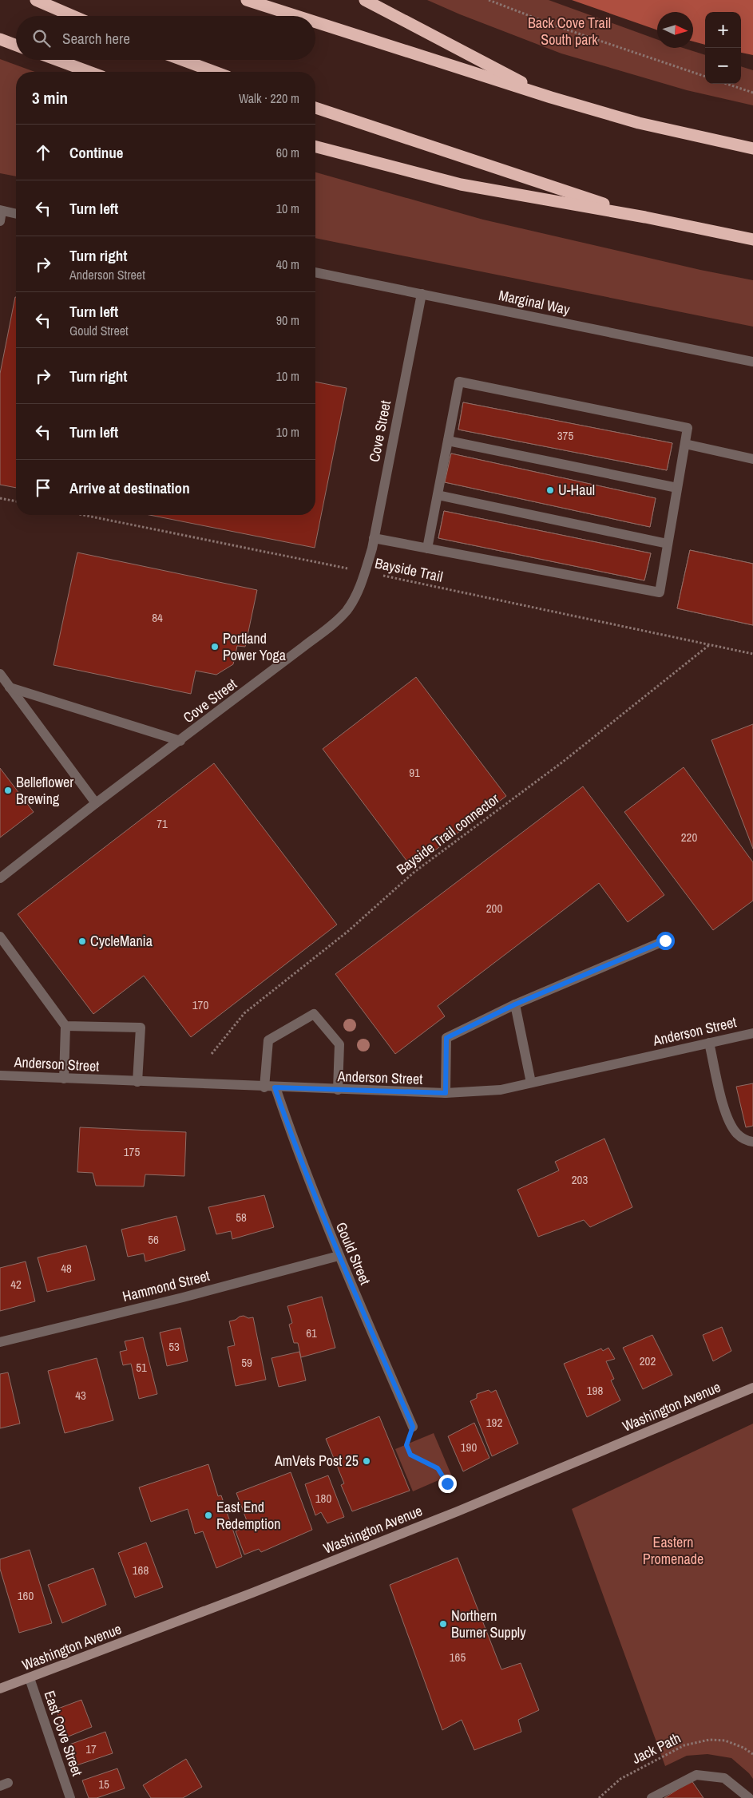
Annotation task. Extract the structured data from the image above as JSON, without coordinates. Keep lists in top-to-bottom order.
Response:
{
  "streets": {
    "main road": ["Washington Avenue"],
    "street": [
      "Marginal Way",
      "Cove Street",
      "Anderson Street",
      "Gould Street",
      "Hammond Street",
      "East Cove Street"
    ],
    "path": ["Bayside Trail", "Bayside Trail connector", "Jack Path"]
  },
  "crossings": [
    ["Marginal Way", "Cove Street"],
    ["Cove Street", "Bayside Trail"],
    ["Bayside Trail", "Bayside Trail connector"],
    ["Anderson Street", "Gould Street"],
    ["Gould Street", "Hammond Street"],
    ["Washington Avenue", "East Cove Street"]
  ],
  "parks": ["Back Cove Trail South park", "Eastern Promenade"],
  "places": [
    "U-Haul",
    "Portland Power Yoga",
    "Belleflower Brewing",
    "CycleMania",
    "AmVets Post 25",
    "East End Redemption",
    "Northern Burner Supply"
  ],
  "house_numbers": [
    "375",
    "84",
    "91",
    "71",
    "220",
    "200",
    "170",
    "175",
    "203",
    "58",
    "56",
    "48",
    "42",
    "61",
    "53",
    "202",
    "59",
    "51",
    "198",
    "43",
    "192",
    "190",
    "180",
    "168",
    "160",
    "165",
    "17",
    "15"
  ],
  "north": "right",
  "page": {
    "map_buttons": ["+", "−"],
    "search": "Search here",
    "heading": ["3 min", "Walk · 220 m"],
    "list": [
      ["Continue", "60 m"],
      ["Turn left", "10 m"],
      ["Turn right", "Anderson Street", "40 m"],
      ["Turn left", "Gould Street", "90 m"],
      ["Turn right", "10 m"],
      ["Turn left", "10 m"],
      "Arrive at destination"
    ]
  }
}
